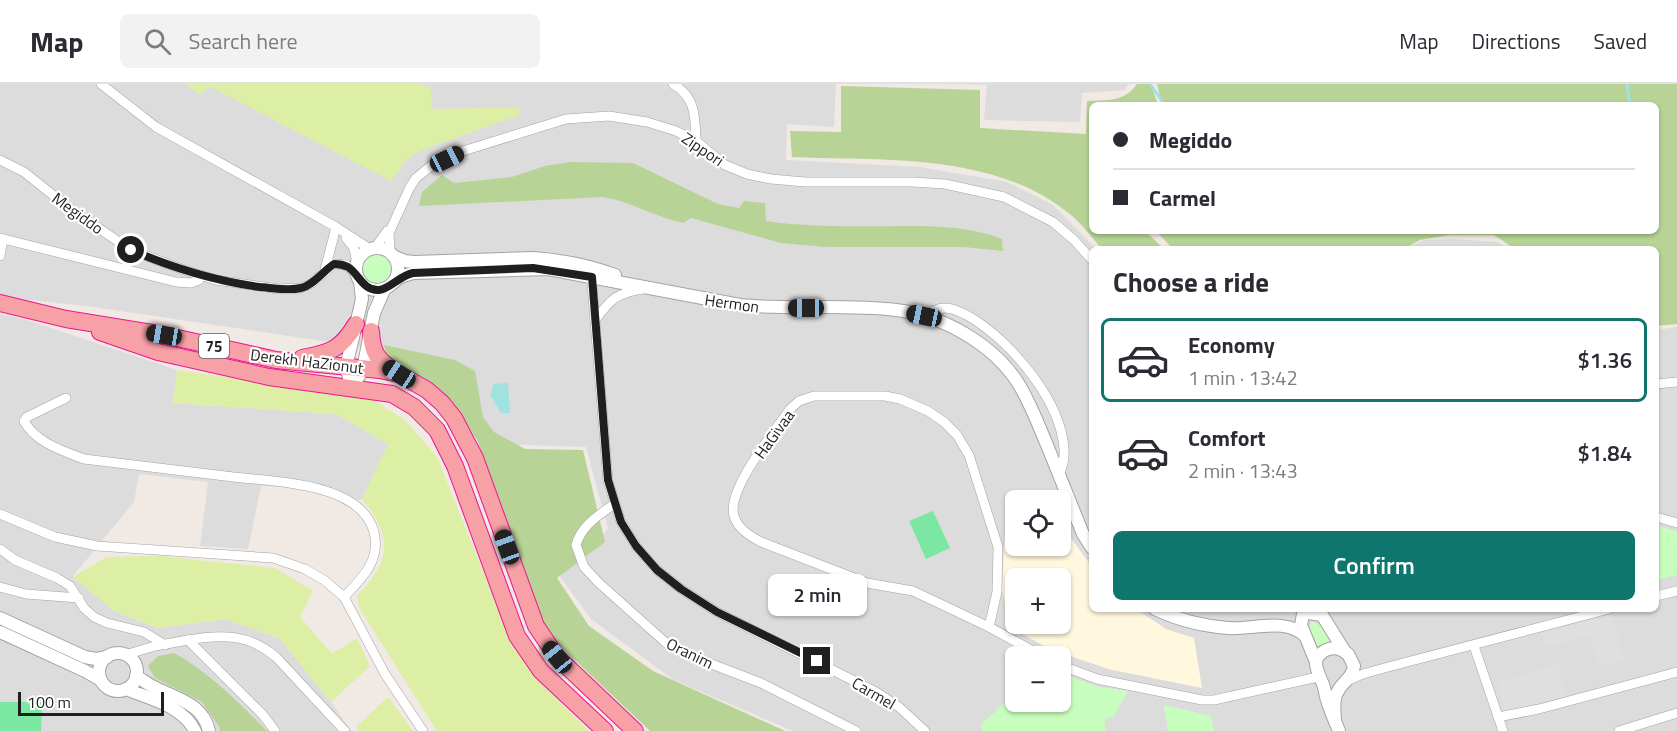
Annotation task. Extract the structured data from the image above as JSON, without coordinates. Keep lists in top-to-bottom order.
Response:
{
  "streets": {
    "highway": ["75", "Derekh HaZionut"],
    "street": [
      "Zippori",
      "Megiddo",
      "Hermon",
      "HaGivaa",
      "Oranim",
      "Carmel"
    ]
  },
  "crossings": [
    ["Zippori", "Hermon"],
    ["Hermon", "Carmel"],
    ["Oranim", "Carmel"]
  ],
  "scale_bar": "100 m",
  "page": {
    "header": "Map",
    "search": "Search here",
    "nav": ["Map", "Directions", "Saved"],
    "banner": ["Megiddo", "Carmel"],
    "heading": "Choose a ride",
    "list": [
      {
        "name": "Economy",
        "note": "1 min · 13:42",
        "value": "$1.36"
      },
      {
        "name": "Comfort",
        "note": "2 min · 13:43",
        "value": "$1.84"
      }
    ],
    "map_buttons": ["+", "−"],
    "buttons": "Confirm",
    "bubble": "2 min",
    "scale": "100 m"
  }
}
